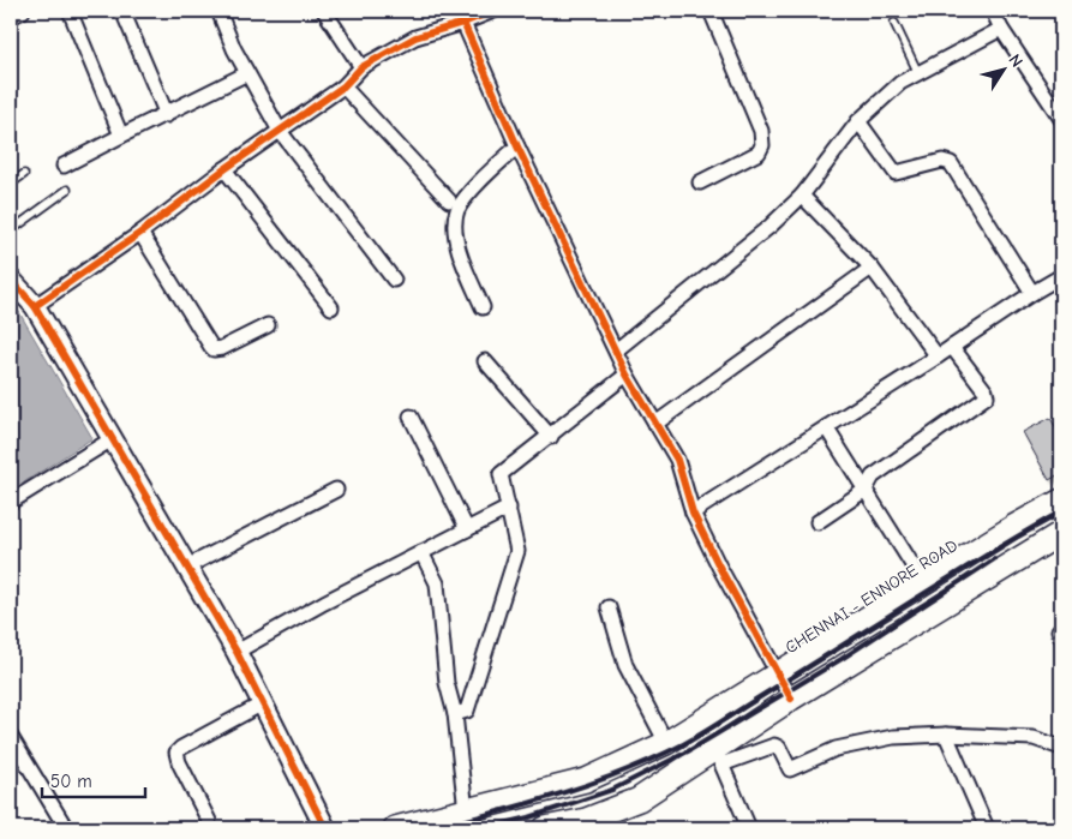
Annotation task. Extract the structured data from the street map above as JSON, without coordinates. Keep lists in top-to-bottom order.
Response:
{
  "streets": {
    "main road": ["CHENNAI - ENNORE ROAD"]
  },
  "scale_bar": "50 m",
  "north": "top right"
}
